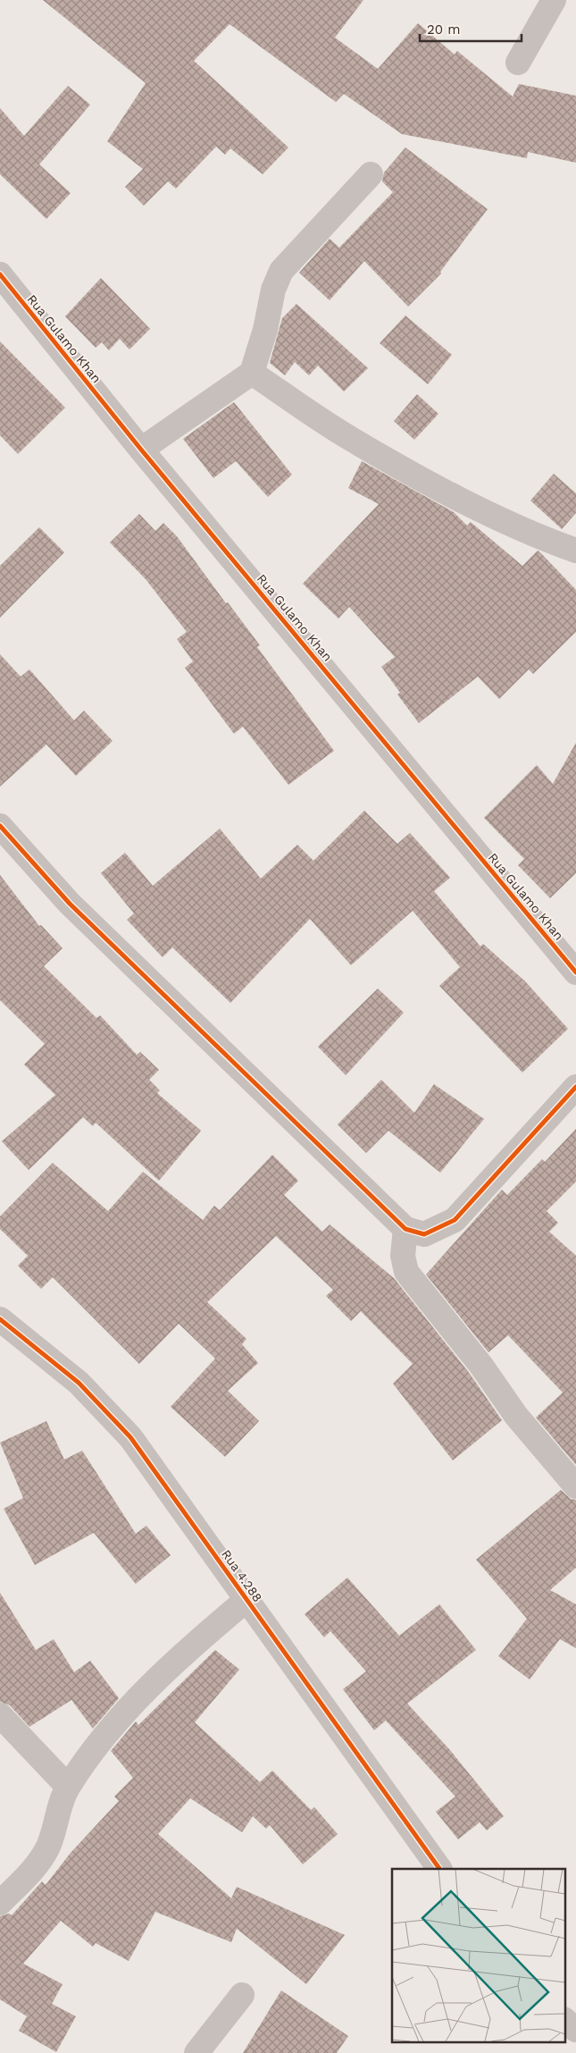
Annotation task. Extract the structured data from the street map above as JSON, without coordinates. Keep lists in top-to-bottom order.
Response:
{
  "streets": {
    "street": ["Rua Gulamo Khan", "Rua 4.288"]
  },
  "scale_bar": "20 m"
}
